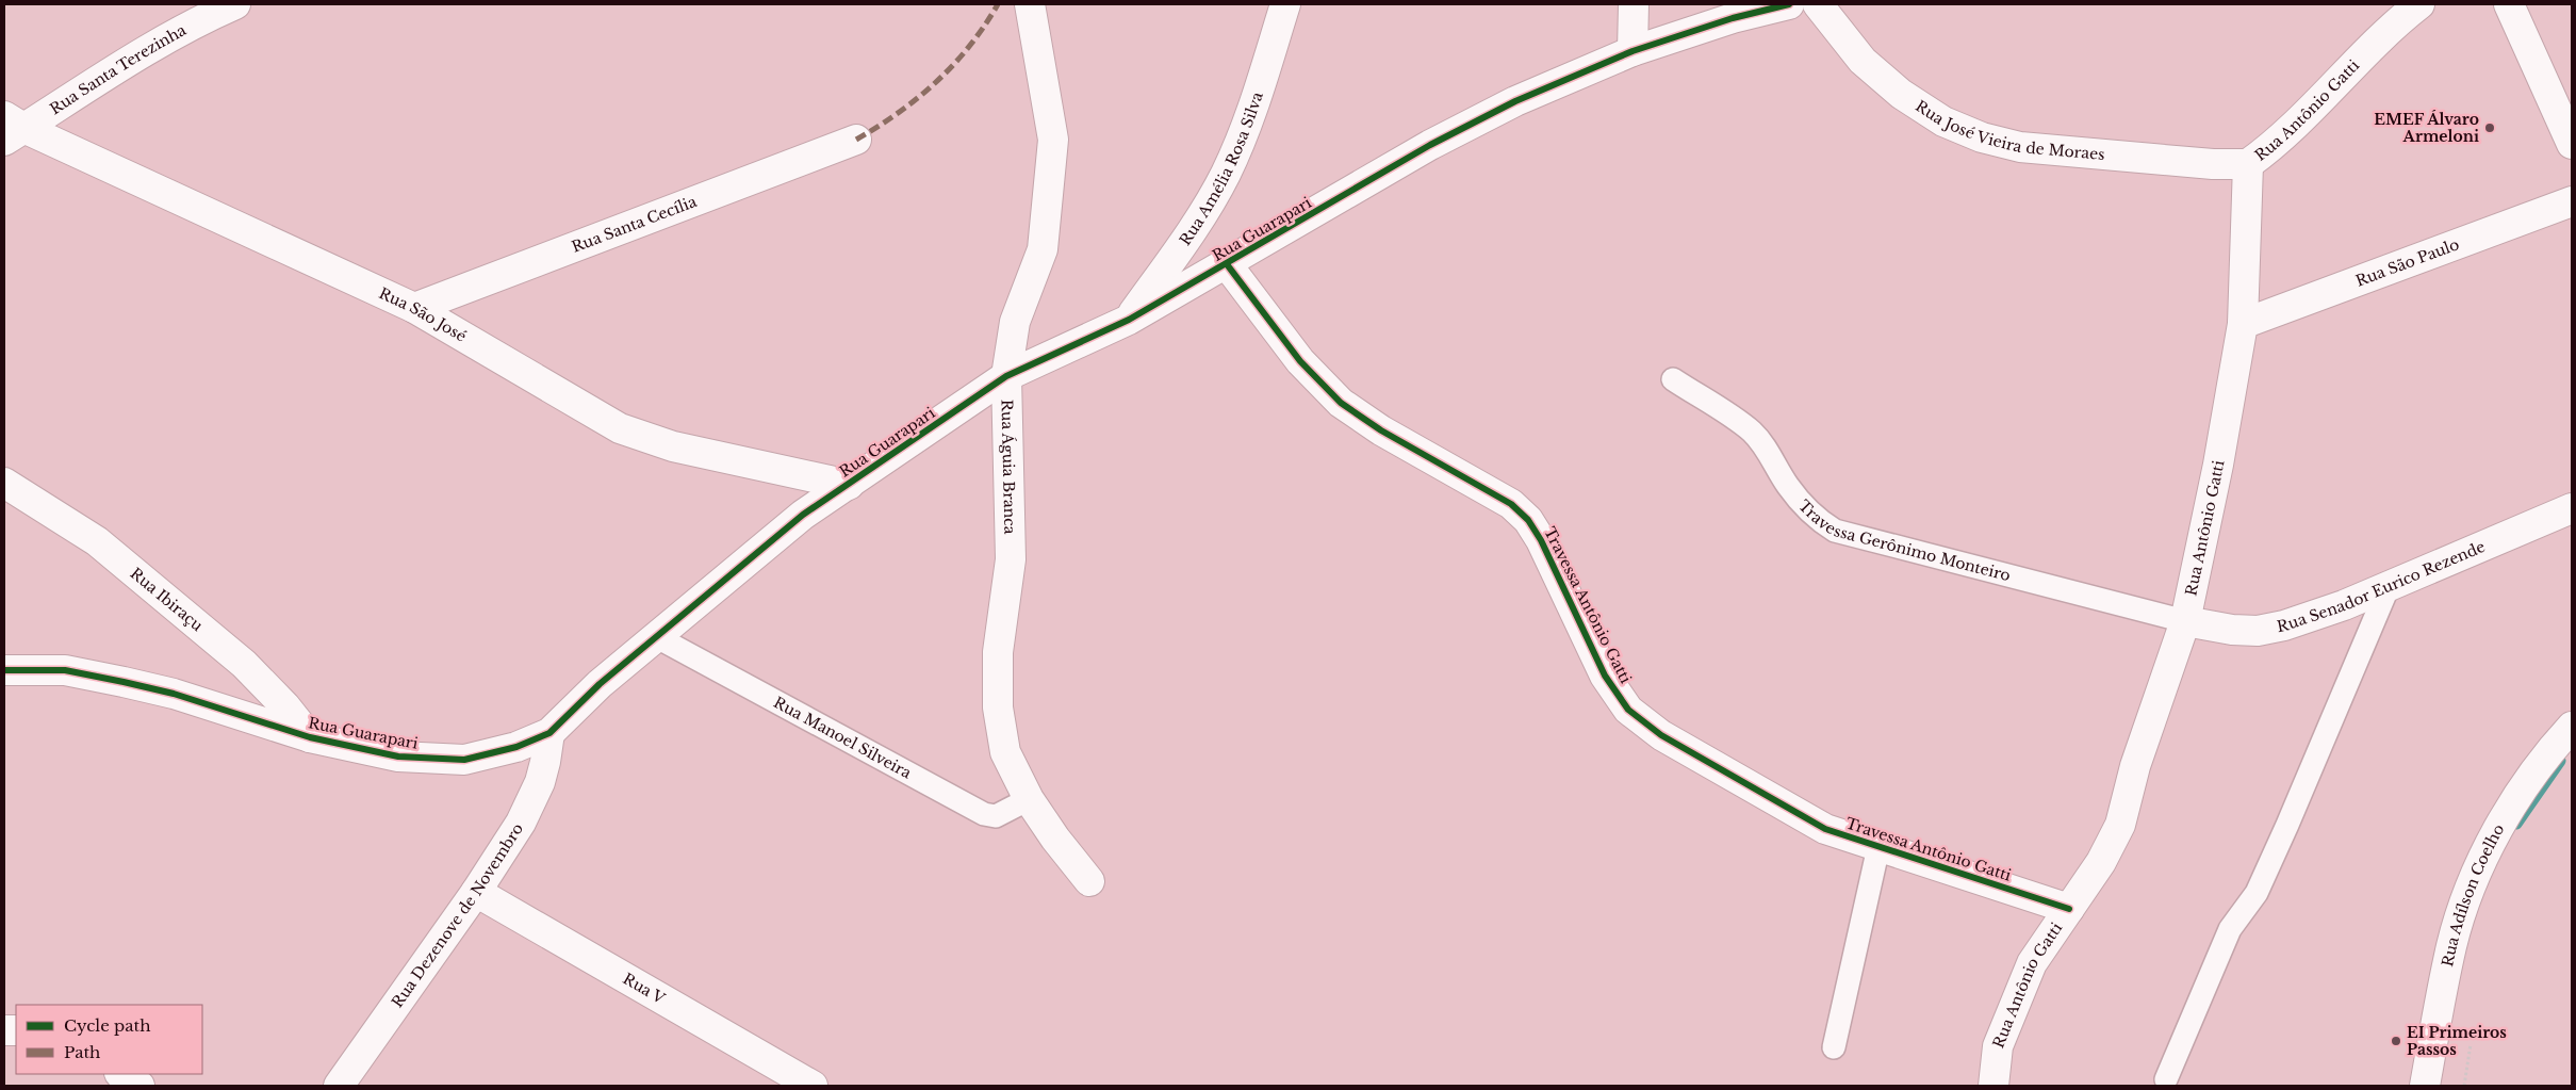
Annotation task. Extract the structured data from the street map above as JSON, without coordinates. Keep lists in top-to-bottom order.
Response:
{
  "streets": {
    "street": [
      "Rua Santa Terezinha",
      "Rua Antônio Gatti",
      "Rua José Vieira de Moraes",
      "Rua Amélia Rosa Silva",
      "Rua Santa Cecília",
      "Rua Guarapari",
      "Rua São Paulo",
      "Rua São José",
      "Rua Águia Branca",
      "Rua Senador Eurico Rezende",
      "Rua Ibiraçu",
      "Travessa Antônio Gatti",
      "Rua Adílson Coelho",
      "Rua Dezenove de Novembro",
      "Rua V"
    ],
    "lane": ["Travessa Gerônimo Monteiro", "Rua Manoel Silveira"]
  },
  "crossings": [
    ["Rua Santa Terezinha", "Rua São José"],
    ["Rua Antônio Gatti", "Rua José Vieira de Moraes"],
    ["Rua Antônio Gatti", "Rua São Paulo"],
    ["Rua Antônio Gatti", "Travessa Gerônimo Monteiro"],
    ["Rua Antônio Gatti", "Rua Senador Eurico Rezende"],
    ["Rua Antônio Gatti", "Travessa Antônio Gatti"],
    ["Rua Amélia Rosa Silva", "Rua Guarapari"],
    ["Rua Santa Cecília", "Rua São José"],
    ["Rua Guarapari", "Rua São José"],
    ["Rua Guarapari", "Rua Águia Branca"],
    ["Rua Guarapari", "Rua Ibiraçu"],
    ["Rua Guarapari", "Travessa Antônio Gatti"],
    ["Rua Guarapari", "Rua Manoel Silveira"],
    ["Rua Guarapari", "Rua Dezenove de Novembro"],
    ["Rua Águia Branca", "Rua Manoel Silveira"],
    ["Travessa Gerônimo Monteiro", "Rua Senador Eurico Rezende"],
    ["Rua Dezenove de Novembro", "Rua V"]
  ],
  "places": ["EMEF Álvaro Armeloni", "EI Primeiros Passos"],
  "legend": ["Cycle path", "Path"]
}
